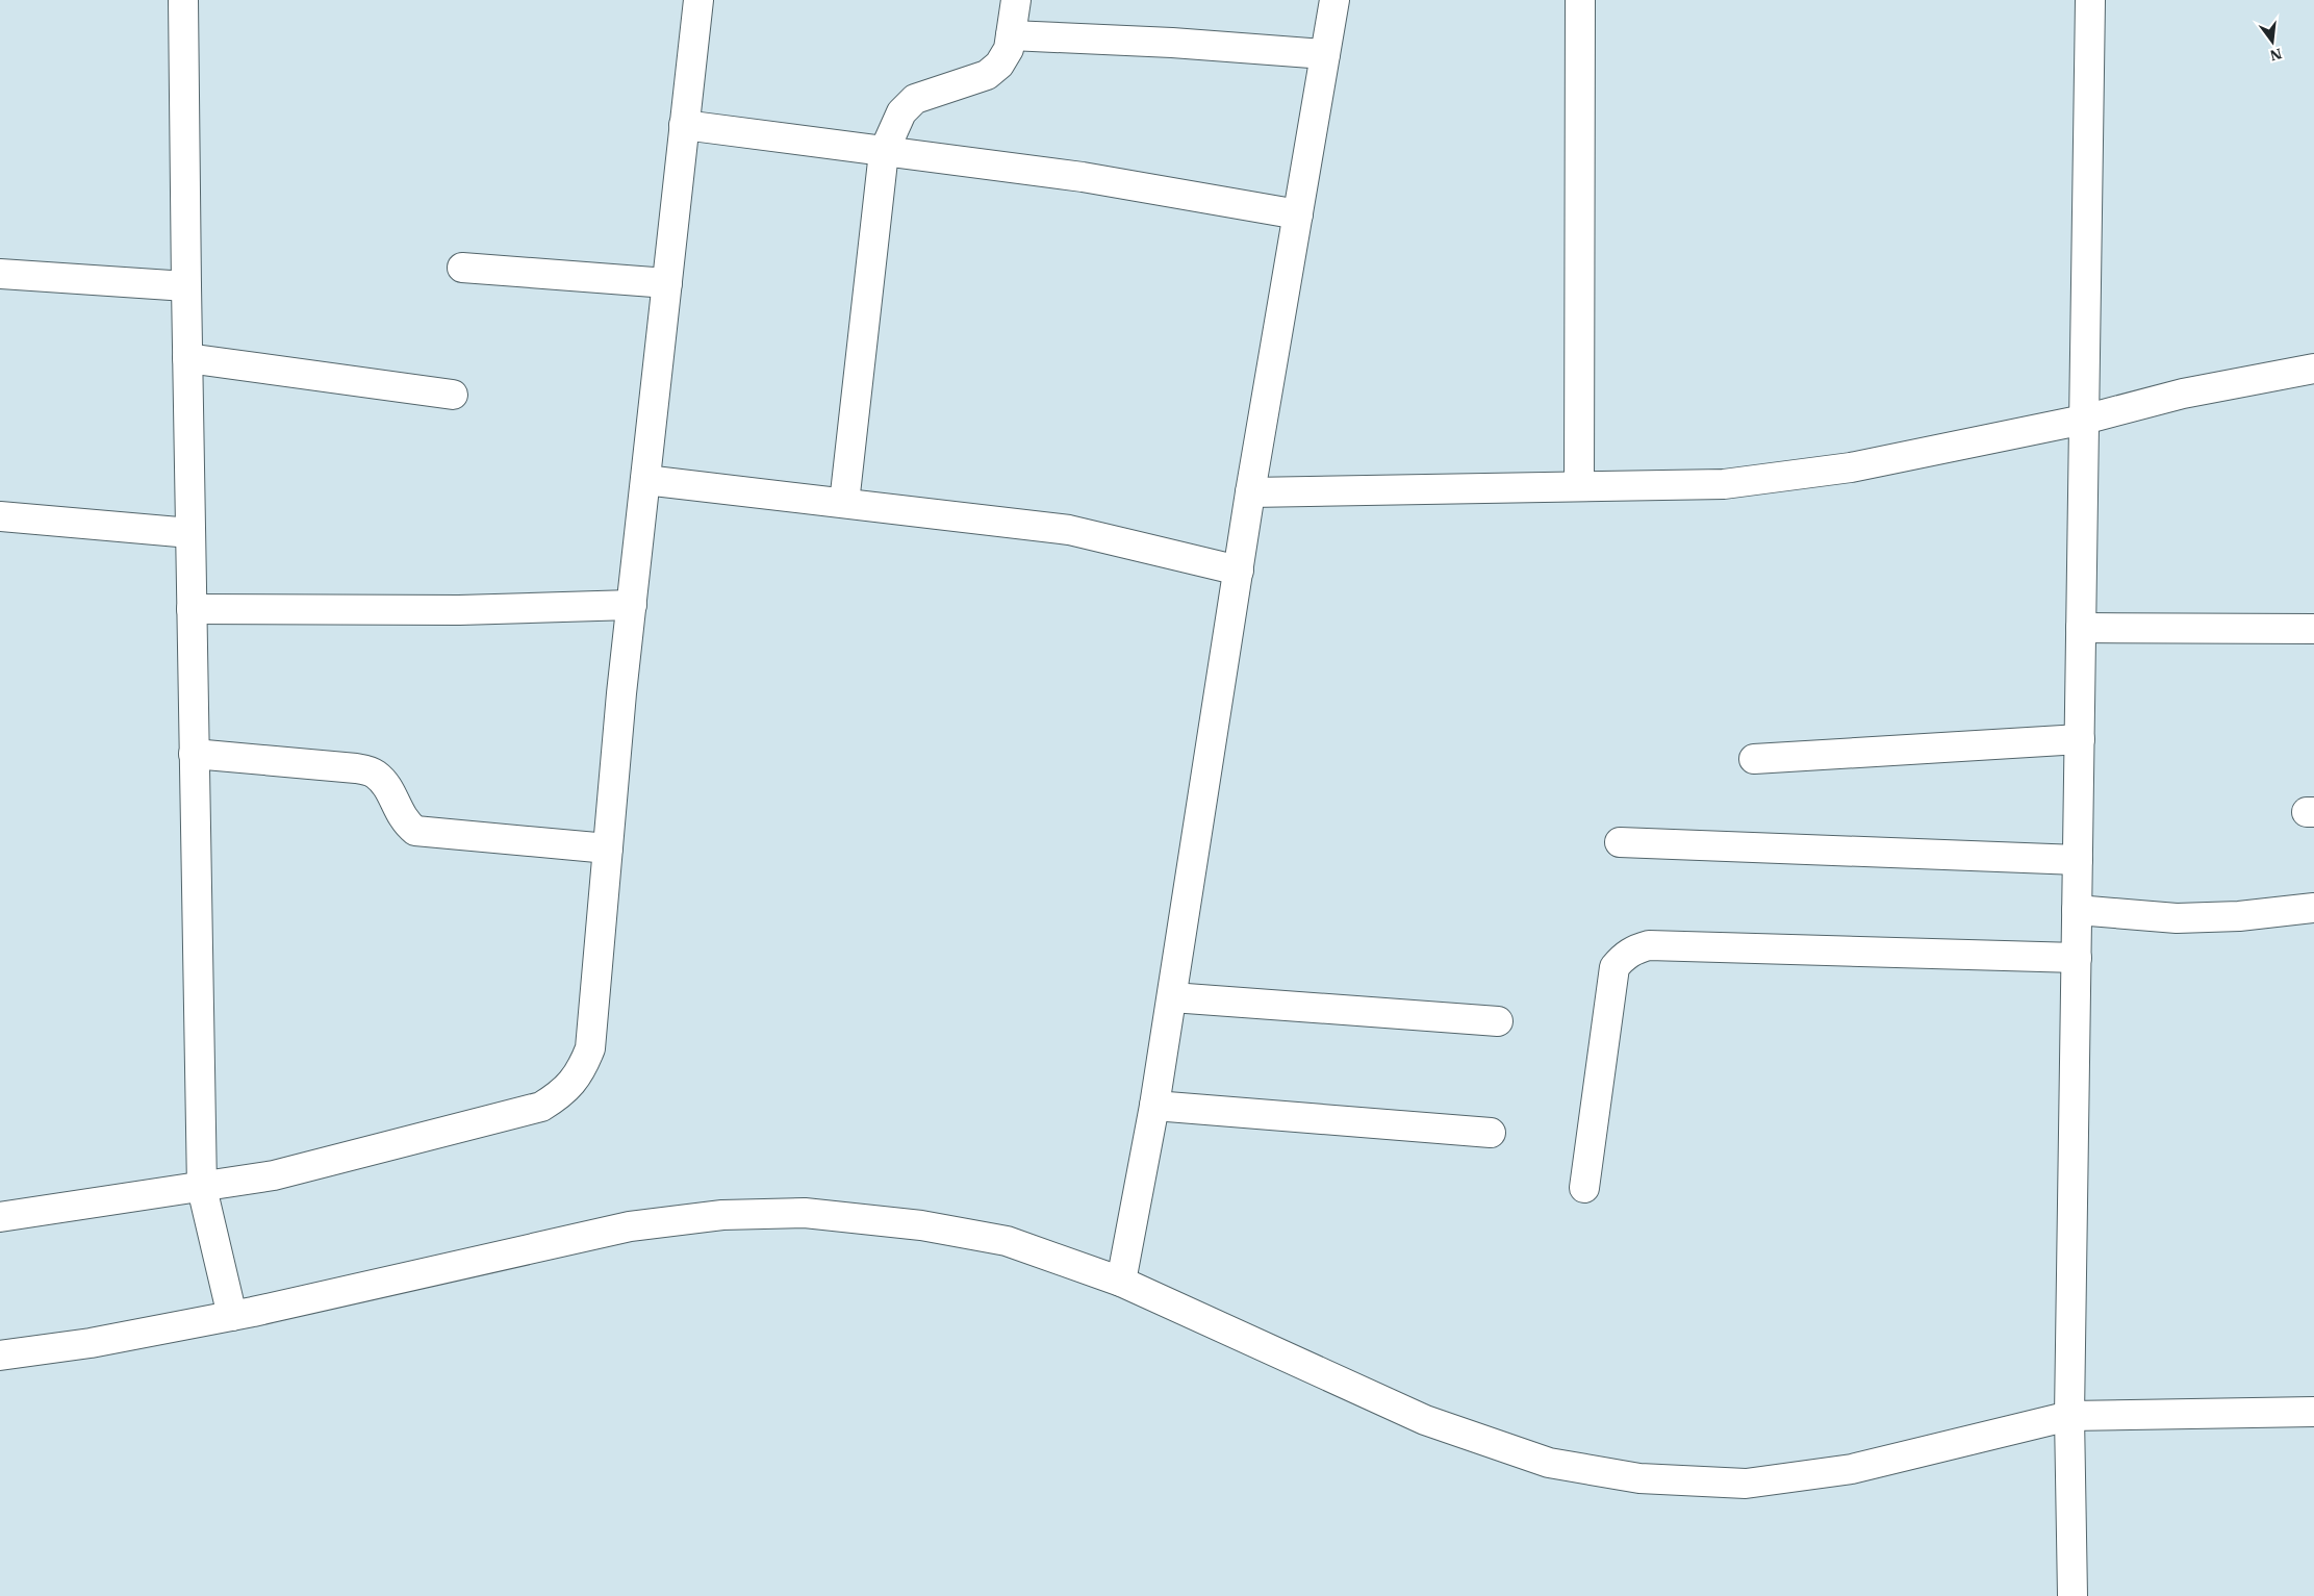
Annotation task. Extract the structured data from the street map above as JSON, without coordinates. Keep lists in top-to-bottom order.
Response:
{
  "north": "bottom"
}
